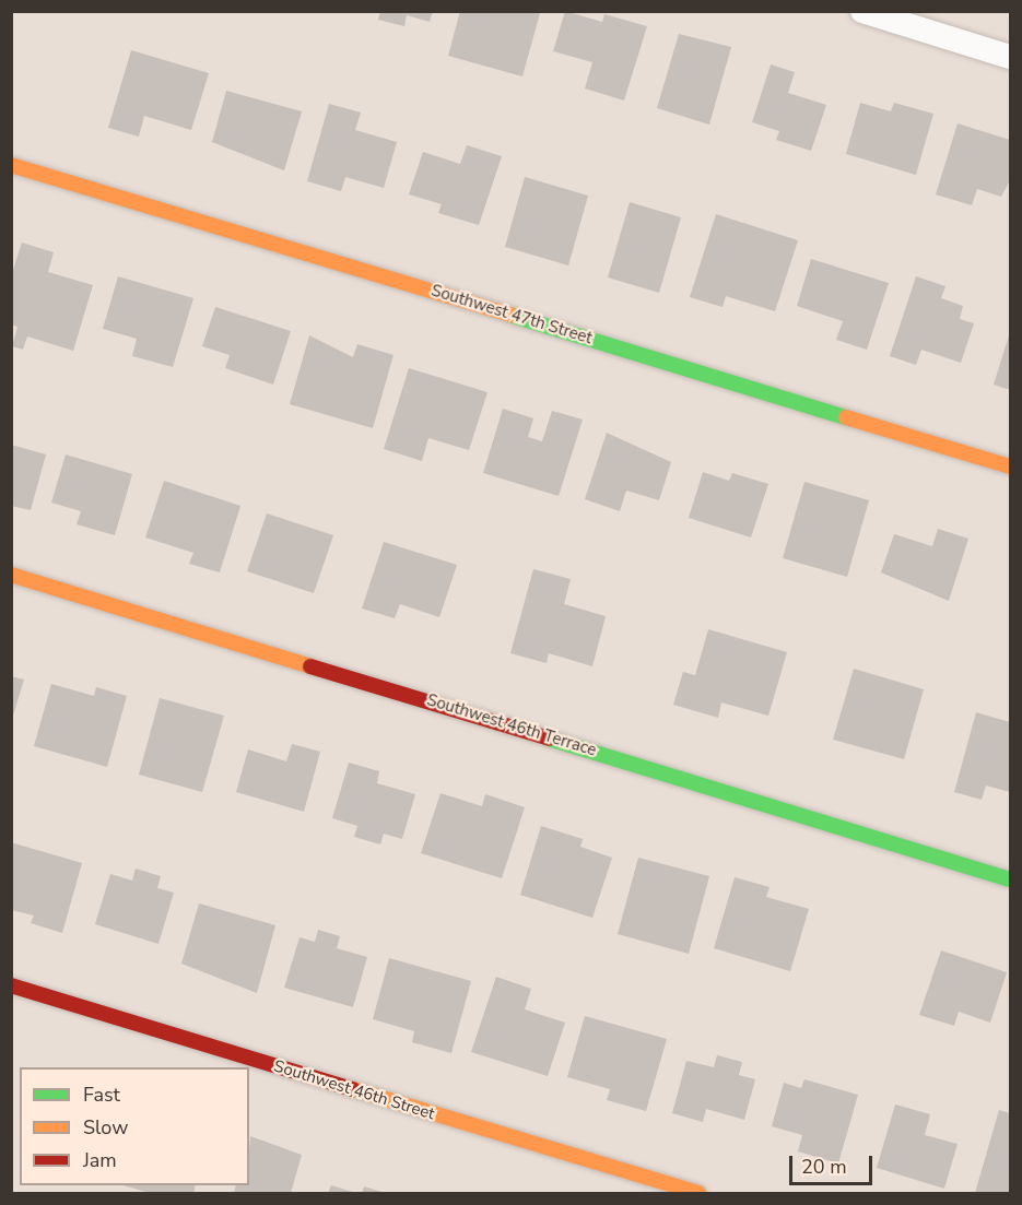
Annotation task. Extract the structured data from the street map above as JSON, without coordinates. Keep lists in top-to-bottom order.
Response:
{
  "streets": {
    "street": ["Southwest 47th Street", "Southwest 46th Terrace", "Southwest 46th Street"]
  },
  "legend": ["Fast", "Slow", "Jam"],
  "scale_bar": "20 m"
}
